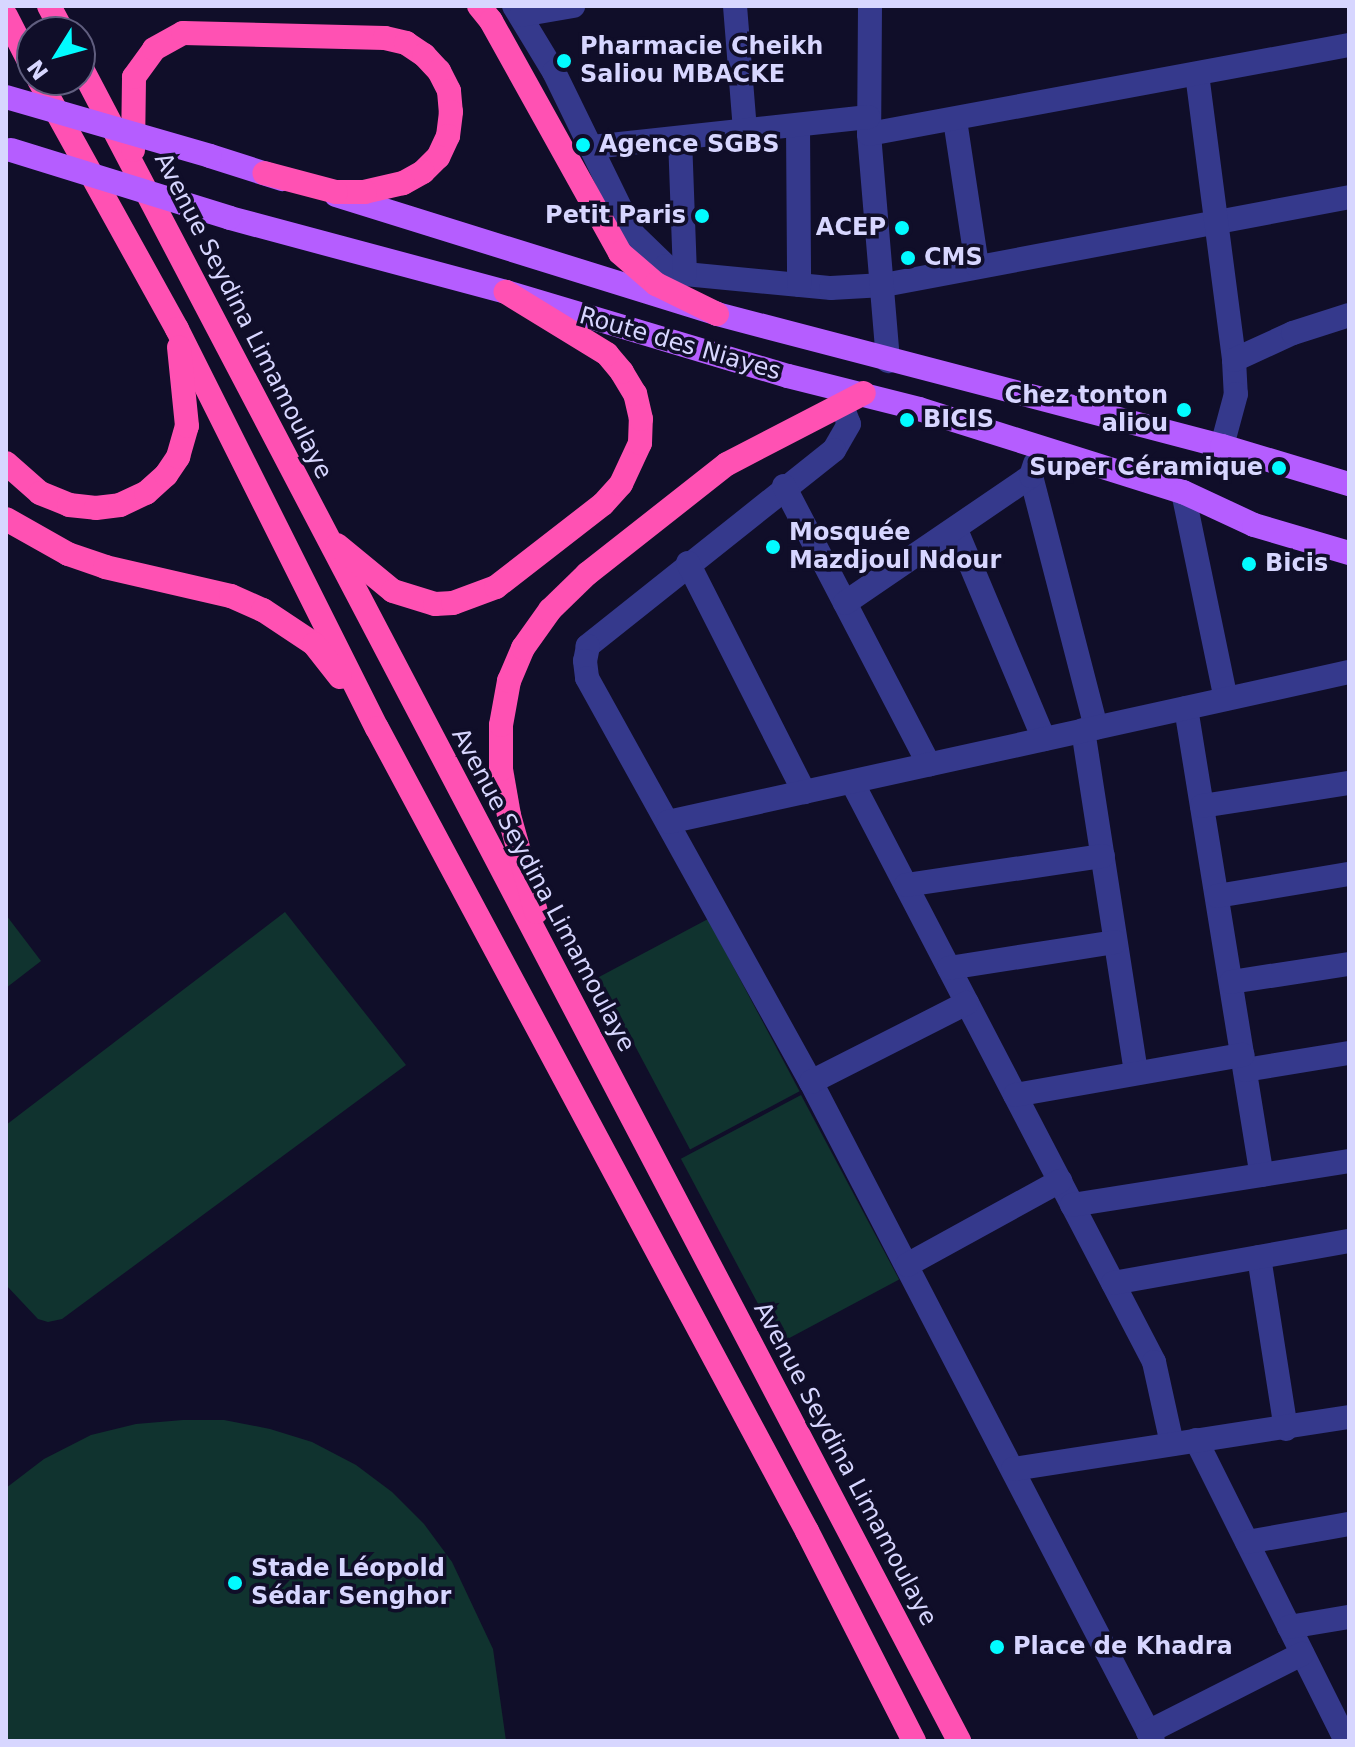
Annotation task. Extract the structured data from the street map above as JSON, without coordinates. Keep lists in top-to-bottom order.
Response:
{
  "streets": {
    "highway": ["Avenue Seydina Limamoulaye"],
    "main road": ["Route des Niayes"]
  },
  "places": [
    "Pharmacie Cheikh Saliou MBACKE",
    "Agence SGBS",
    "Petit Paris",
    "ACEP",
    "CMS",
    "Chez tonton aliou",
    "BICIS",
    "Super Céramique",
    "Mosquée Mazdjoul Ndour",
    "Bicis",
    "Stade Léopold Sédar Senghor",
    "Place de Khadra"
  ],
  "north": "bottom left"
}
